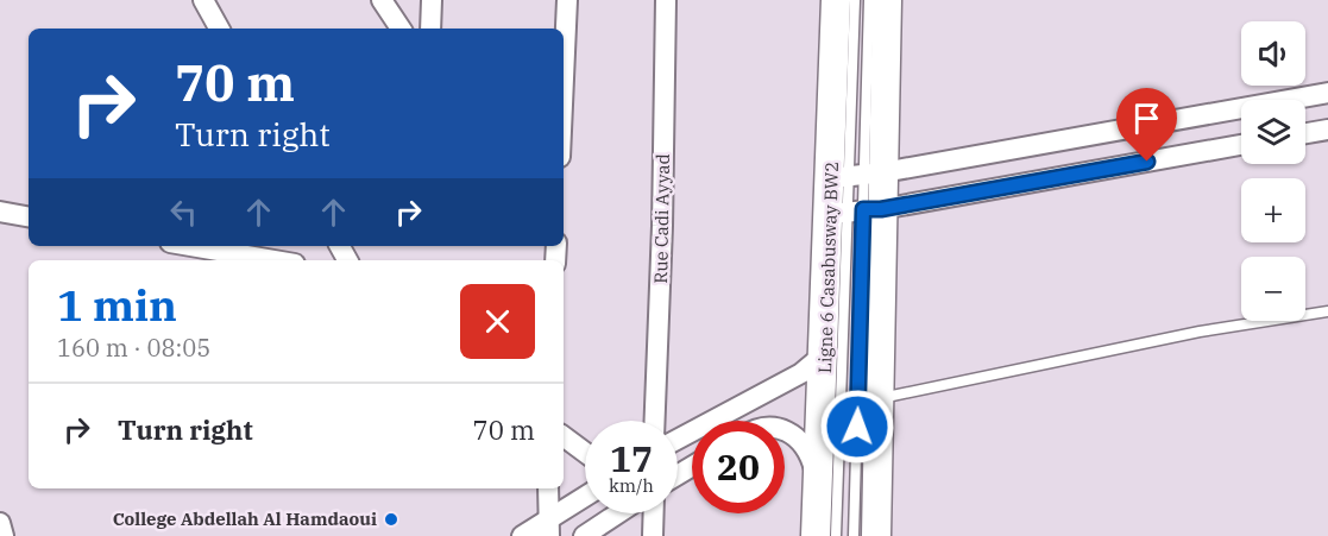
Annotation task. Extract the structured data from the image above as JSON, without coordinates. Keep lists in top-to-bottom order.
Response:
{
  "streets": {
    "street": ["Rue Cadi Ayyad"],
    "lane": ["Ligne 6 Casabusway BW2"]
  },
  "places": ["College Abdellah Al Hamdaoui"],
  "page": {
    "map_buttons": ["+", "−"],
    "turn": ["70 m", "Turn right"],
    "heading": ["1 min", "160 m · 08:05"],
    "list": [
      {
        "name": "Turn right",
        "value": "70 m"
      }
    ],
    "speed": "17 km/h",
    "limit": "20"
  }
}
